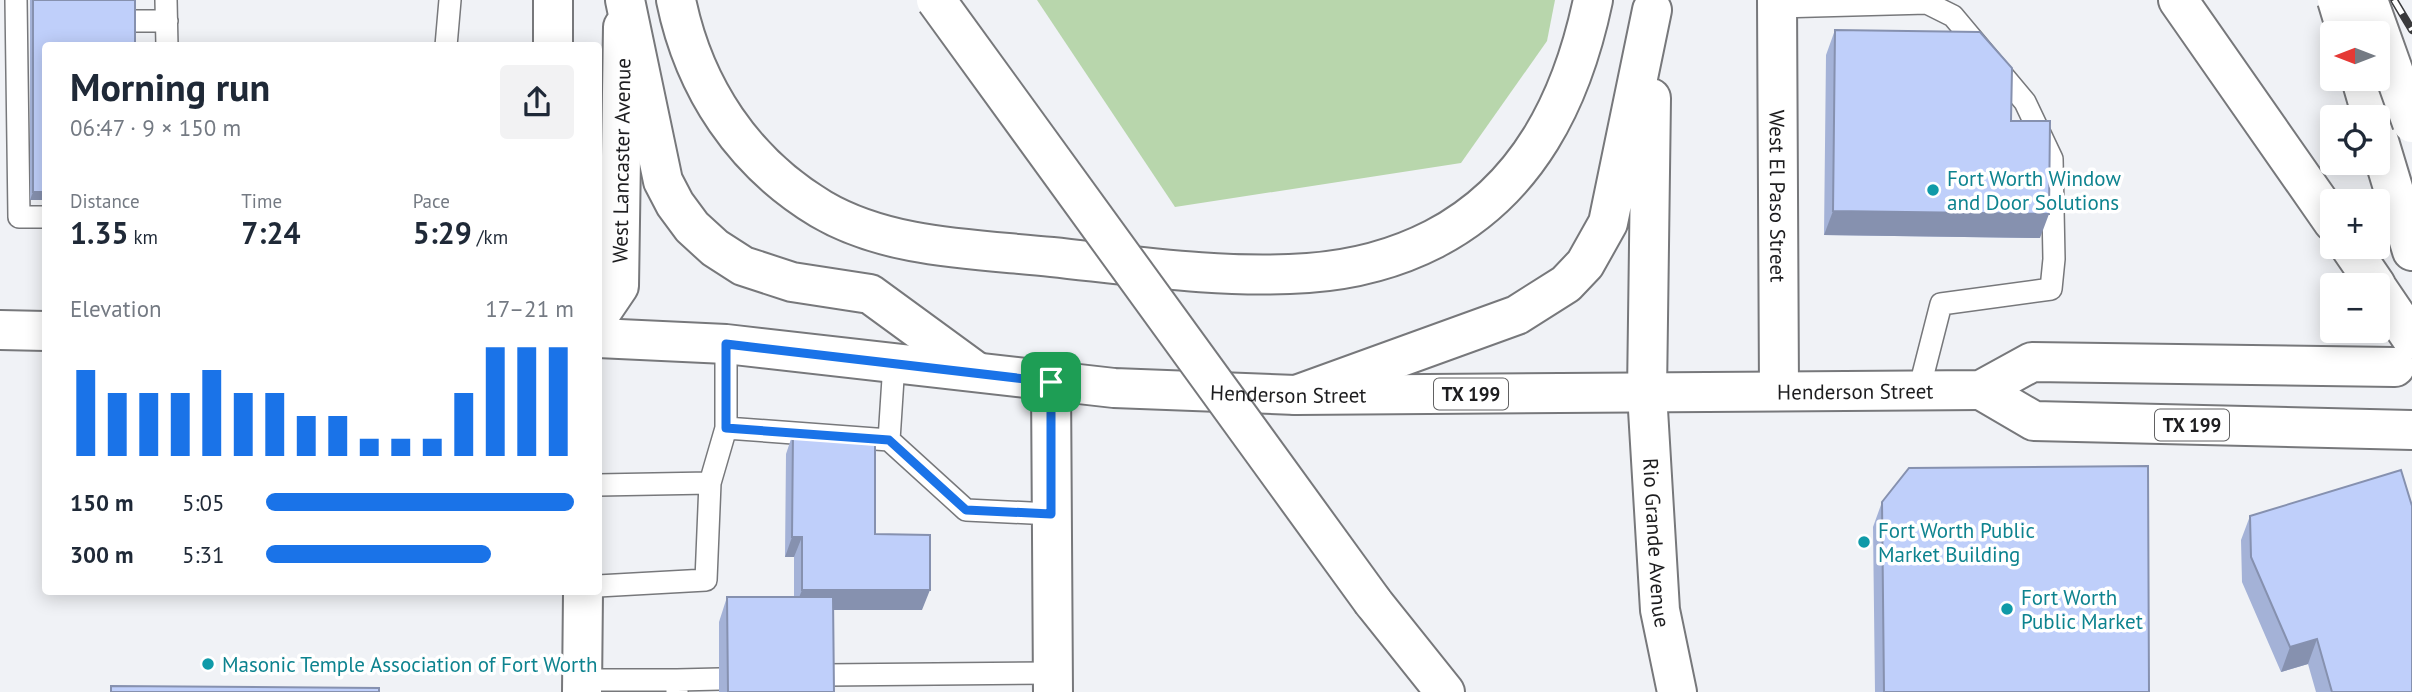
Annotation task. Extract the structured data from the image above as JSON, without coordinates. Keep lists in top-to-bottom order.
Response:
{
  "streets": {
    "main road": [
      "West Lancaster Avenue",
      "West El Paso Street",
      "Henderson Street",
      "TX 199",
      "Rio Grande Avenue"
    ]
  },
  "crossings": [
    ["West El Paso Street", "Henderson Street"],
    ["Henderson Street", "TX 199"],
    ["Henderson Street", "Rio Grande Avenue"]
  ],
  "places": [
    "Fort Worth Window and Door Solutions",
    "Fort Worth Public Market Building",
    "Fort Worth Public Market",
    "Masonic Temple Association of Fort Worth"
  ],
  "north": "left",
  "page": {
    "map_buttons": ["+", "−"],
    "heading": ["Morning run", "06:47 · 9 × 150 m"],
    "stats": [
      ["Distance", "1.35 km"],
      ["Time", "7:24"],
      ["Pace", "5:29 /km"]
    ],
    "chart": ["Elevation", "17–21 m"],
    "list": [
      {
        "name": "150 m",
        "note": "5:05"
      },
      {
        "name": "300 m",
        "note": "5:31"
      }
    ]
  }
}
